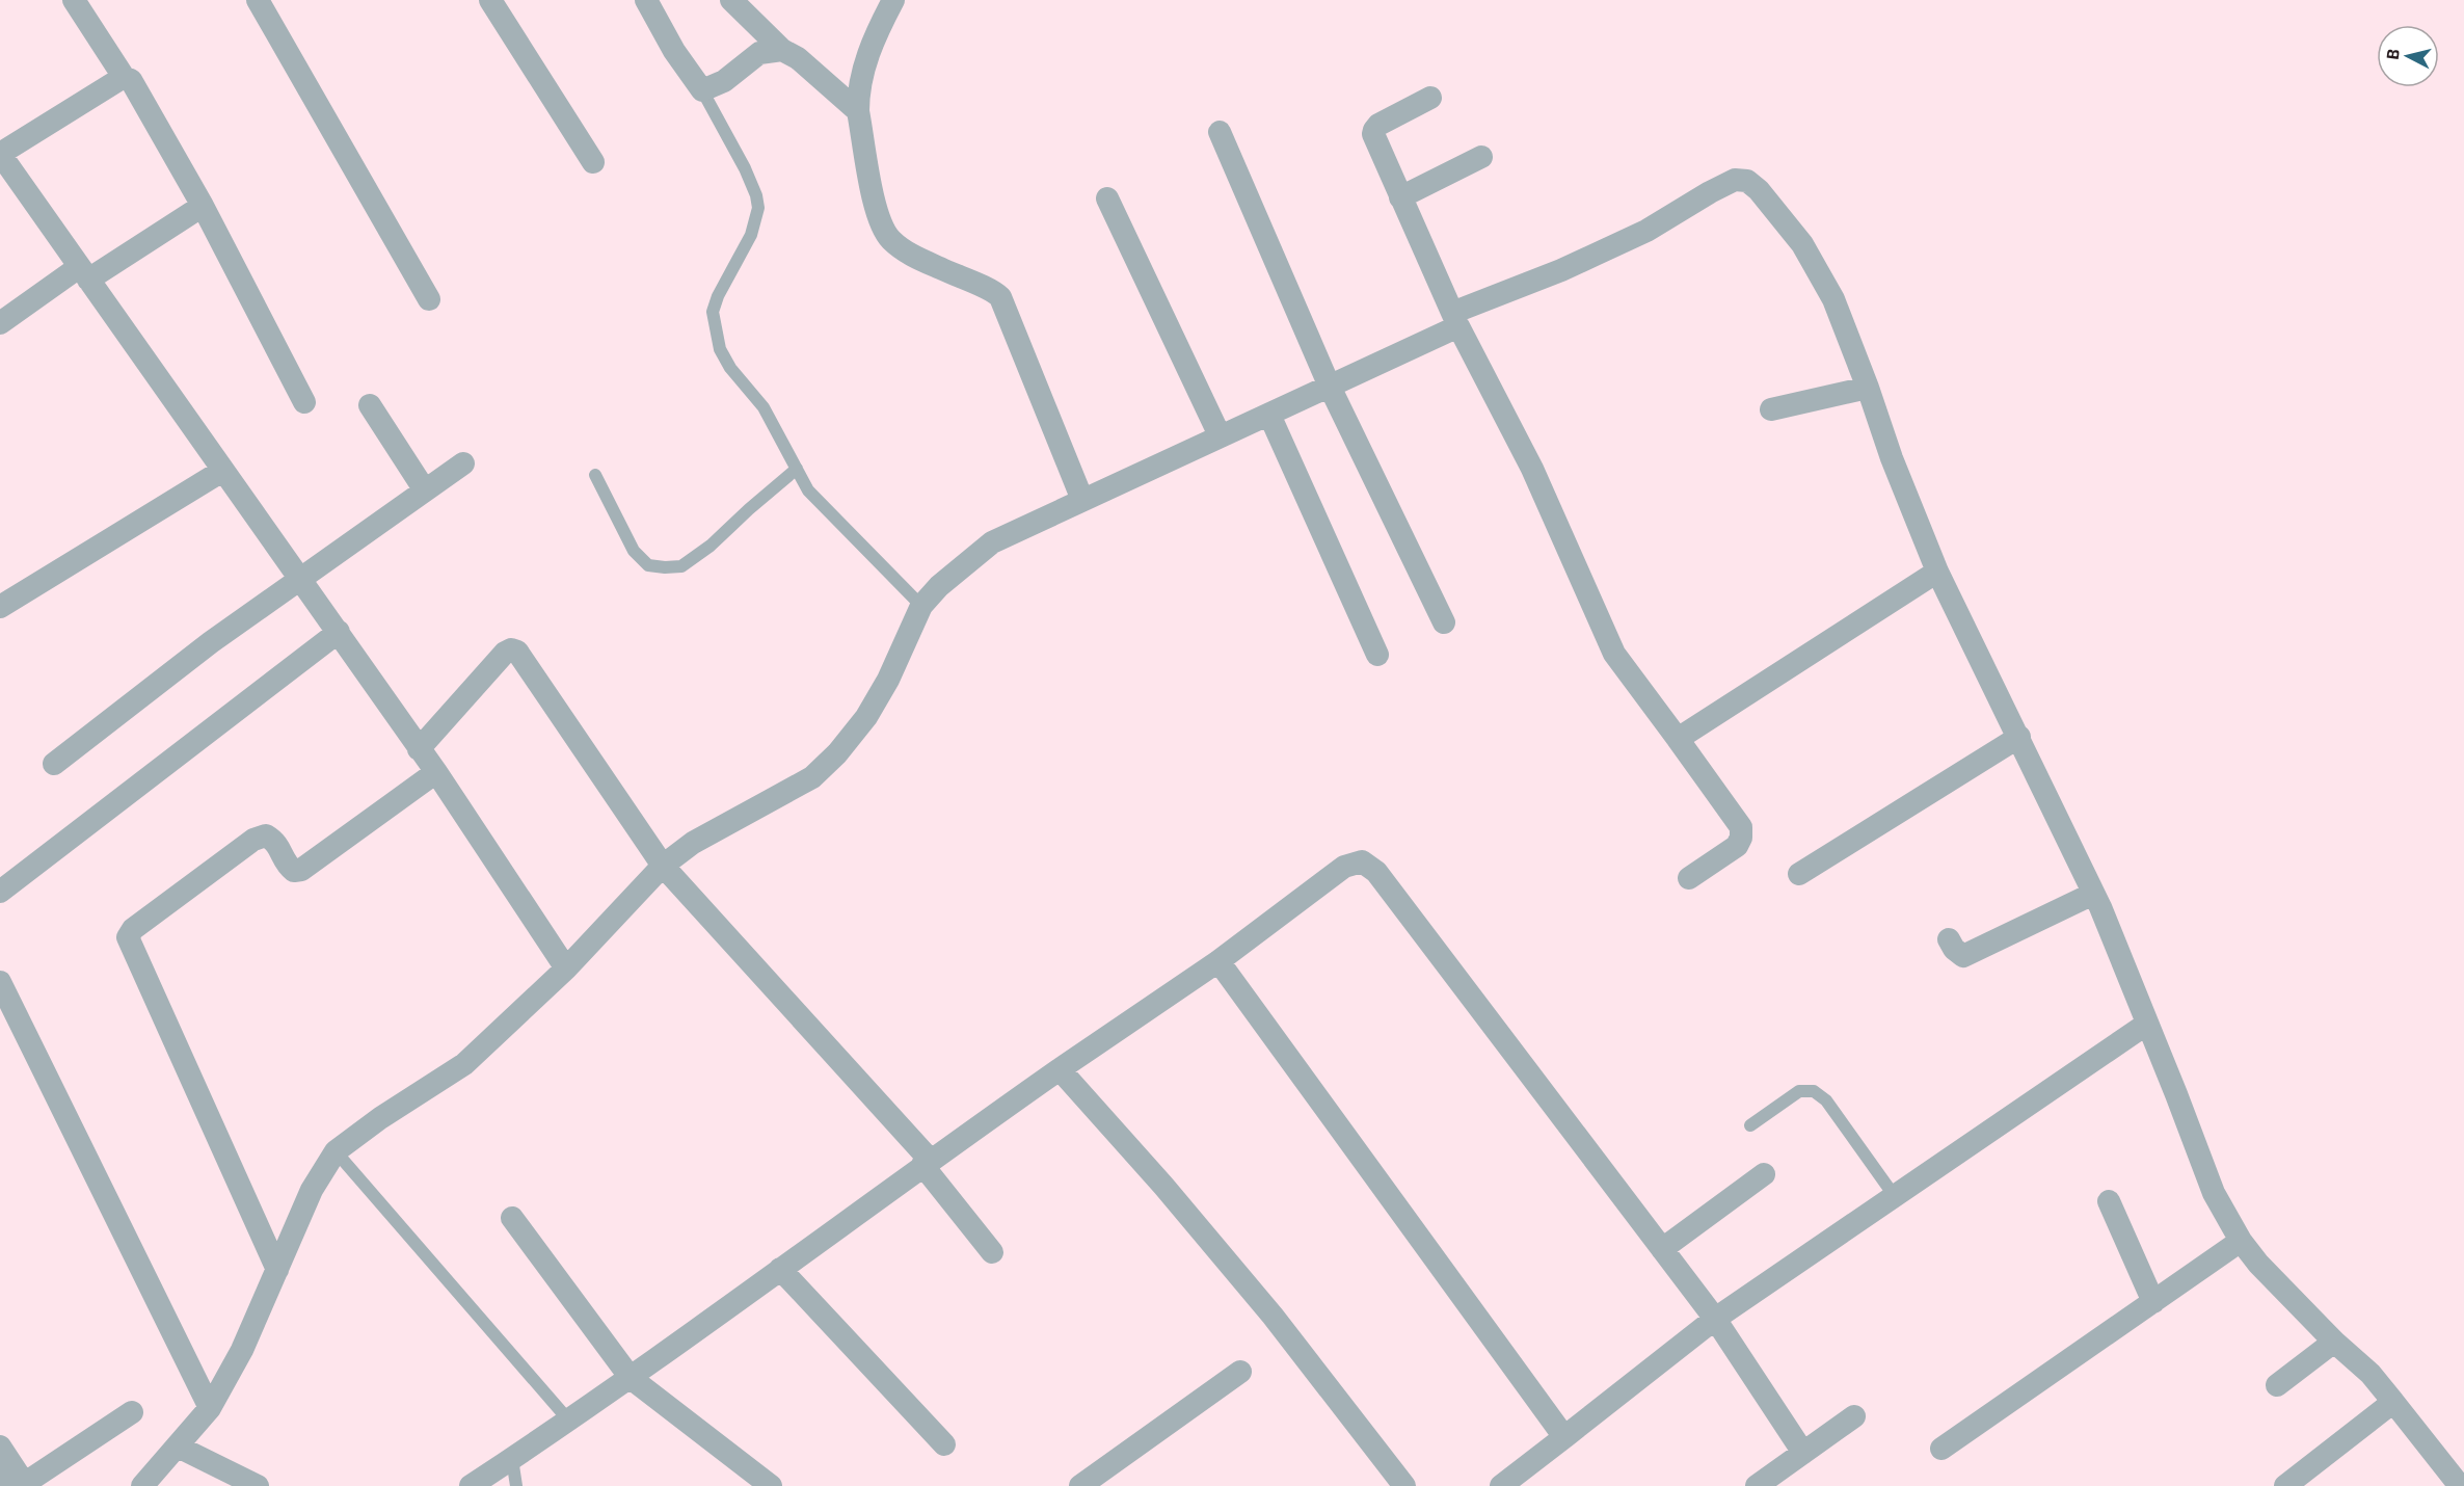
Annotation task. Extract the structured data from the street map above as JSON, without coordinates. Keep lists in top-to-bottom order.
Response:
{
  "north": "left"
}
